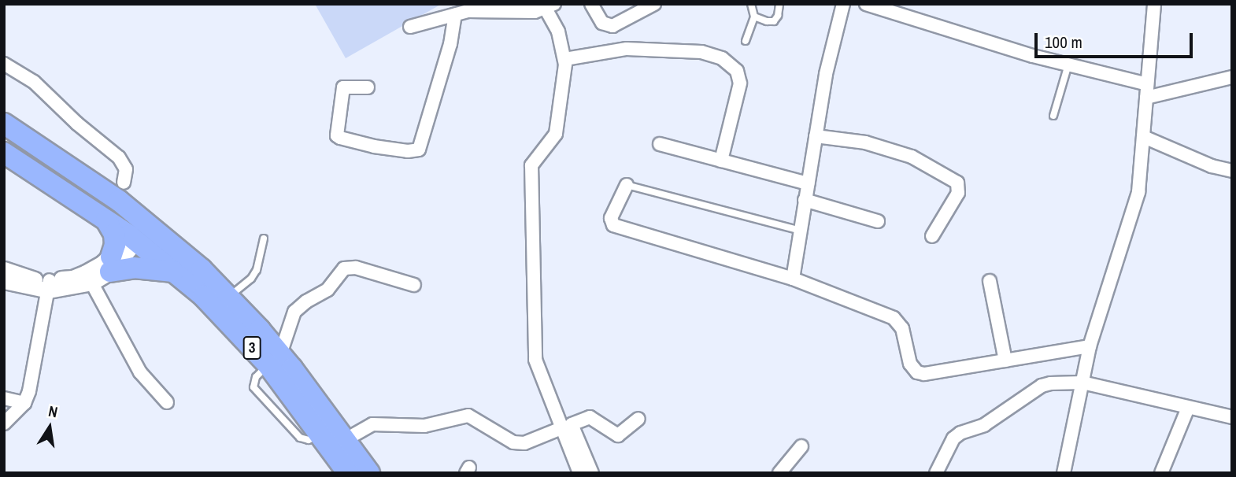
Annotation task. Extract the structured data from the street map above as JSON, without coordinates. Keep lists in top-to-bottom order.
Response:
{
  "streets": {
    "highway": ["3"]
  },
  "scale_bar": "100 m",
  "north": "top"
}
